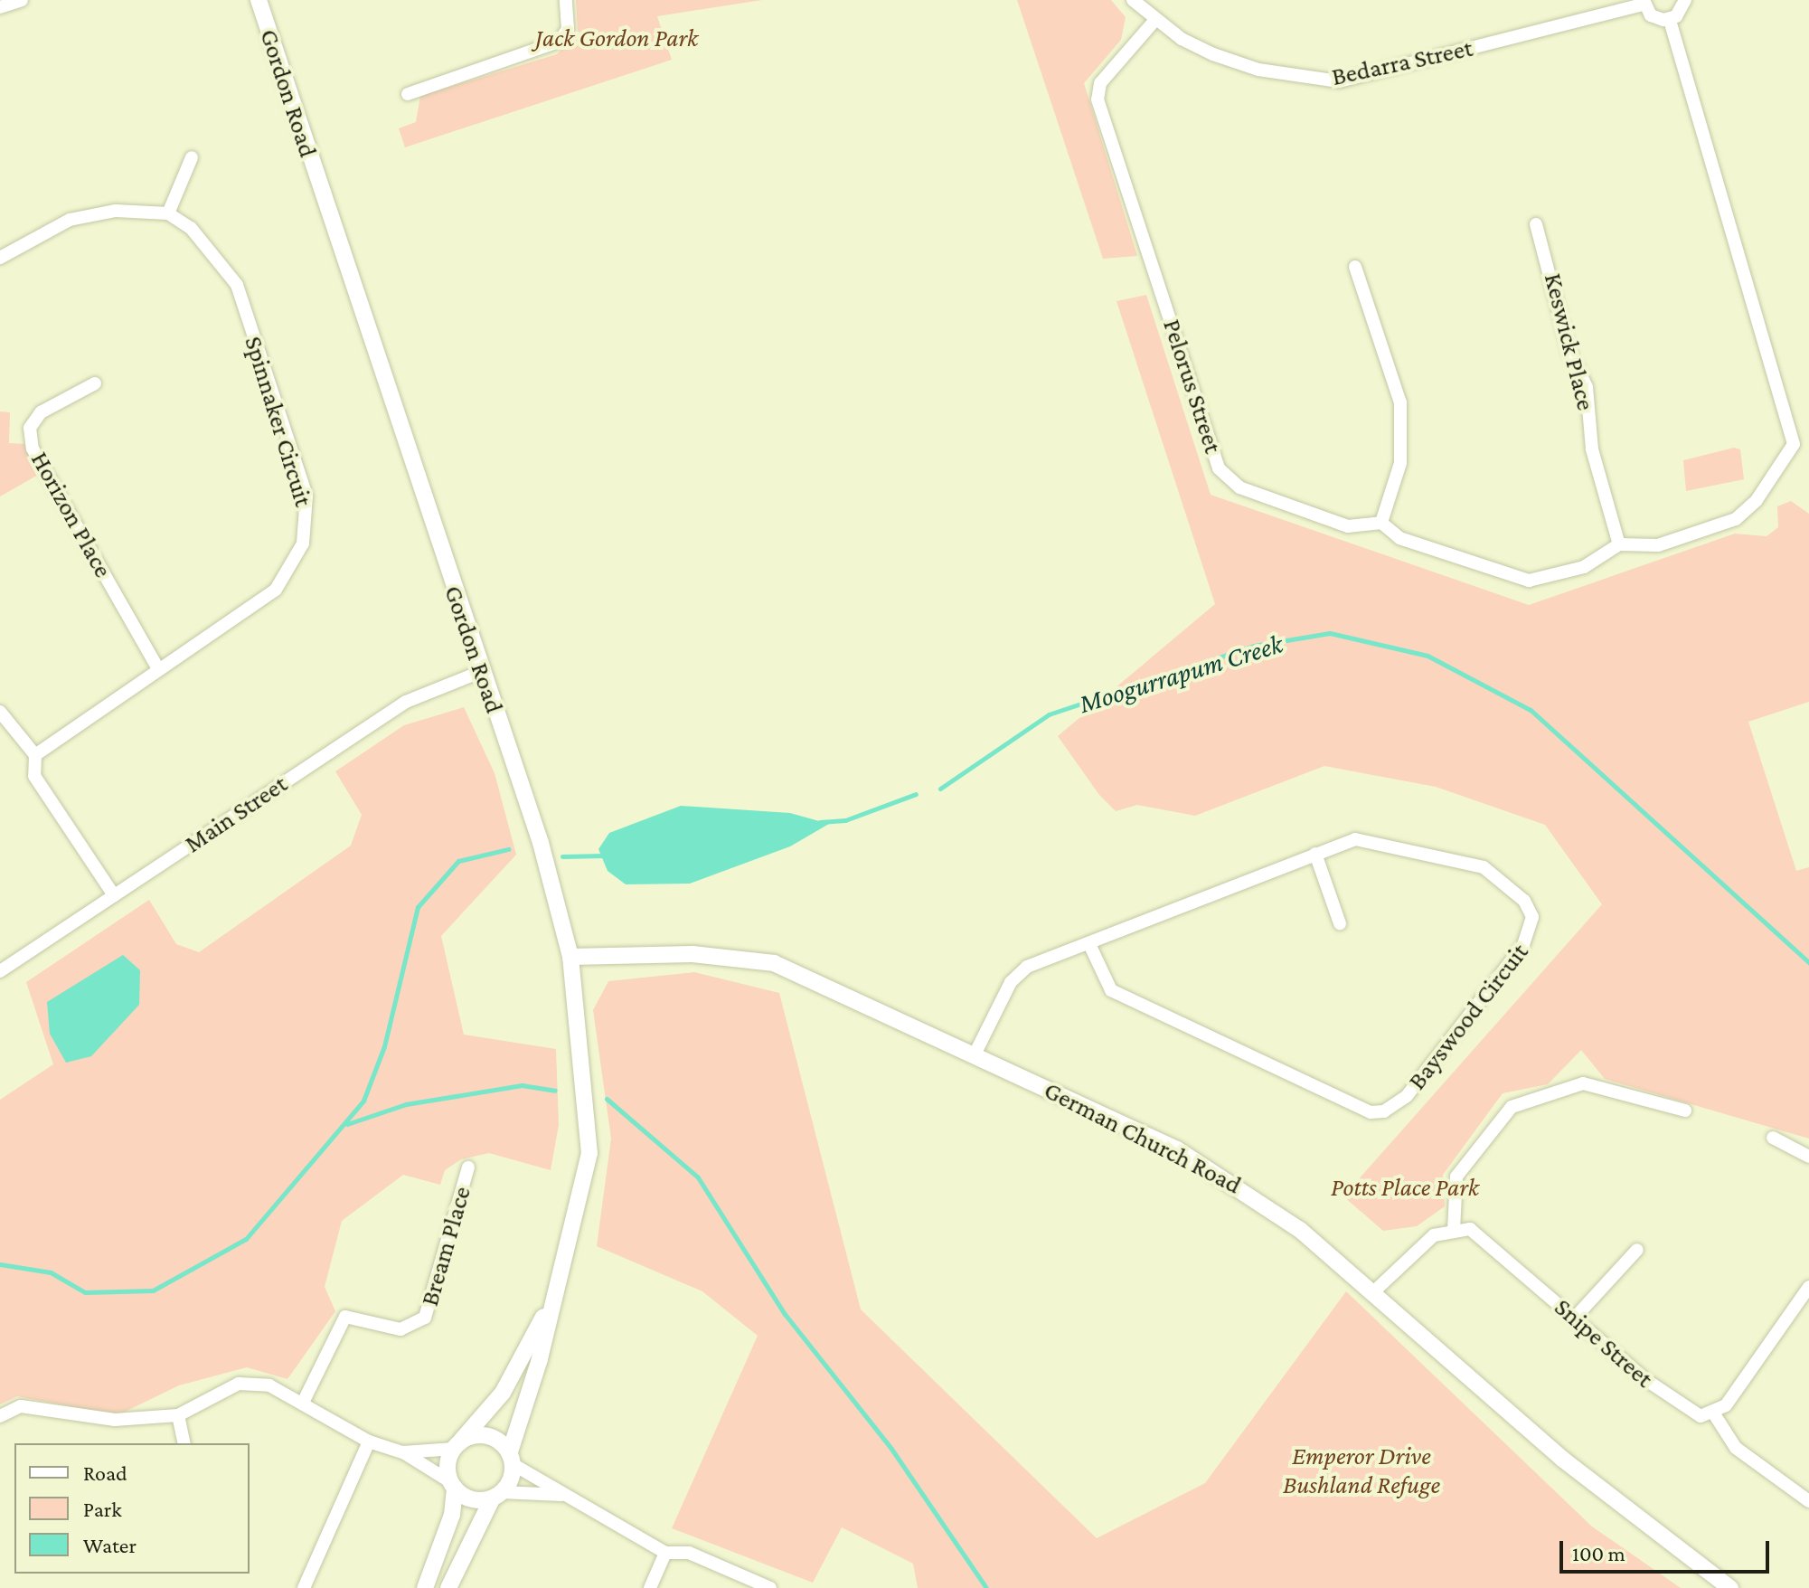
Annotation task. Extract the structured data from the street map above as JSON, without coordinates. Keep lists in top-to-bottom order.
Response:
{
  "streets": {
    "street": [
      "Bedarra Street",
      "Gordon Road",
      "Keswick Place",
      "Pelorus Street",
      "Spinnaker Circuit",
      "Horizon Place",
      "Main Street",
      "Bayswood Circuit",
      "German Church Road",
      "Bream Place",
      "Snipe Street"
    ]
  },
  "crossings": [
    ["Bedarra Street", "Pelorus Street"],
    ["Gordon Road", "Main Street"],
    ["Gordon Road", "German Church Road"],
    ["Spinnaker Circuit", "Horizon Place"],
    ["Bayswood Circuit", "German Church Road"]
  ],
  "water": ["Moogurrapum Creek"],
  "parks": ["Jack Gordon Park", "Potts Place Park", "Emperor Drive Bushland Refuge"],
  "legend": ["Road", "Park", "Water"],
  "scale_bar": "100 m"
}
